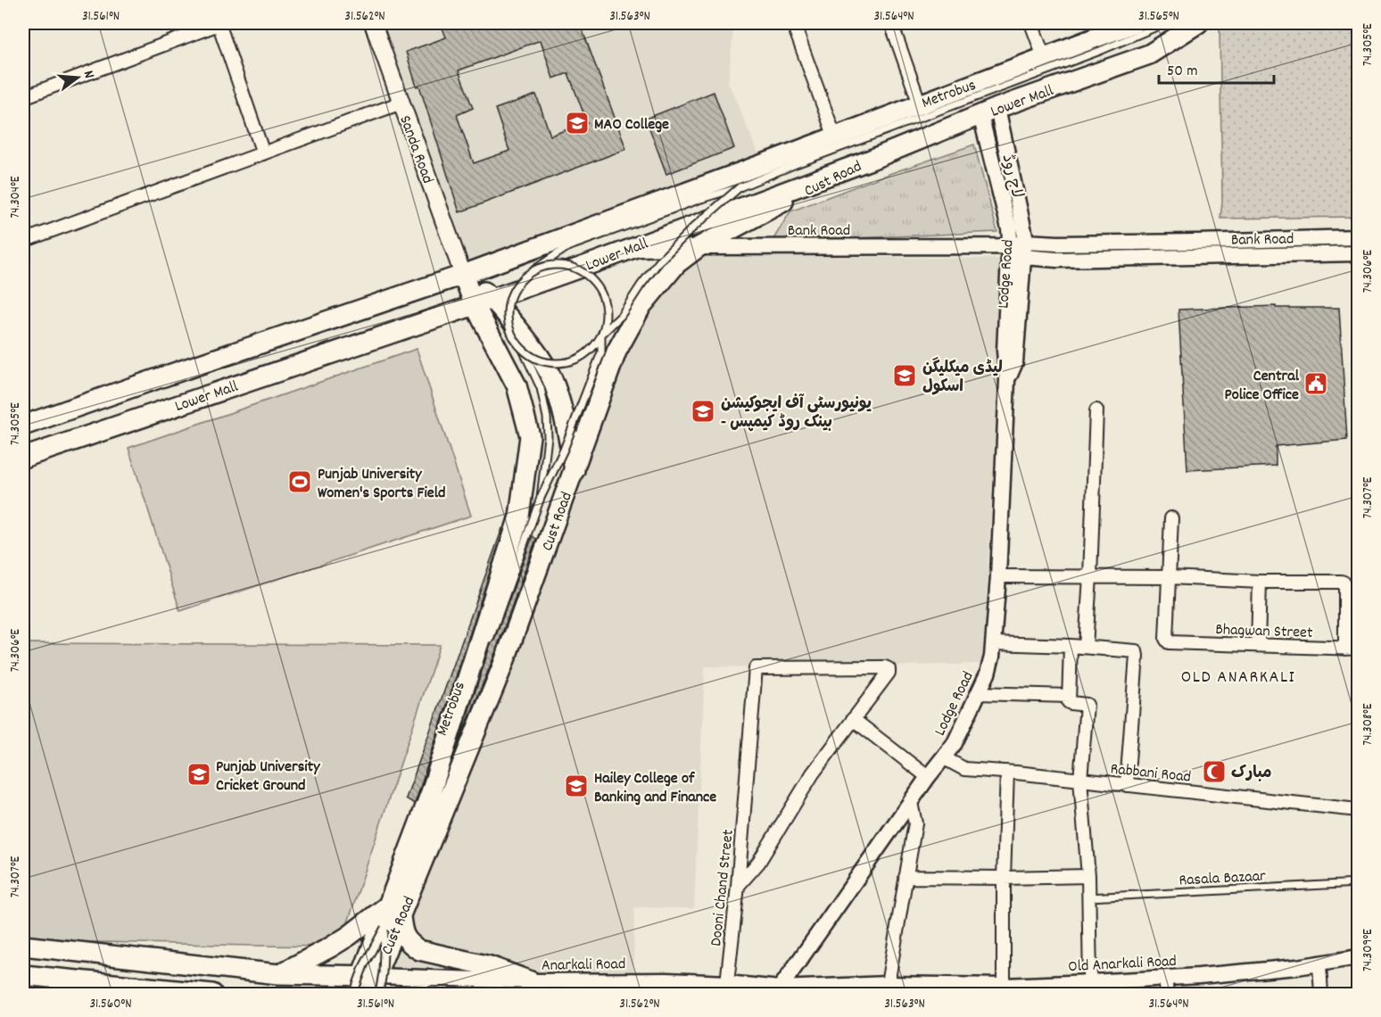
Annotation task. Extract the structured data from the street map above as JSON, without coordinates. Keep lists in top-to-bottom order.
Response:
{
  "streets": {
    "main road": ["Lower Mall", "Sanda Road", "Cust Road"],
    "street": [
      "Bank Road",
      "Lodge Road",
      "Bhagwan Street",
      "Rabbani Road",
      "Dooni Chand Street",
      "Old Anarkali Road",
      "Anarkali Road"
    ],
    "lane": ["Metrobus", "Rasala Bazaar"]
  },
  "crossings": [
    ["Metrobus", "Cust Road"],
    ["Metrobus", "Anarkali Road"],
    ["Lower Mall", "Sanda Road"],
    ["Lower Mall", "Cust Road"],
    ["Lower Mall", "Bank Road"],
    ["Lower Mall", "Lodge Road"],
    ["Cust Road", "Bank Road"],
    ["Cust Road", "Anarkali Road"],
    ["Bank Road", "Lodge Road"],
    ["Lodge Road", "Rabbani Road"],
    ["Lodge Road", "Anarkali Road"],
    ["Dooni Chand Street", "Anarkali Road"],
    ["Old Anarkali Road", "Anarkali Road"]
  ],
  "districts": ["OLD ANARKALI"],
  "places": {
    "school or university": [
      "MAO College",
      "لیڈی میکلیگن اسکول",
      "یونیورسٹی آف ایجوکیشن - بینک روڈ کیمپس",
      "Punjab University Cricket Ground",
      "Hailey College of Banking and Finance"
    ],
    "public building": ["Central Police Office"],
    "sports": ["Punjab University Women's Sports Field"],
    "mosque": ["مبارک"]
  },
  "scale_bar": "50 m",
  "north": "right",
  "coordinates": [
    "31.561°N",
    "31.562°N",
    "31.563°N",
    "31.564°N",
    "31.565°N",
    "74.305°E",
    "74.304°E",
    "74.306°E",
    "74.307°E",
    "74.308°E",
    "74.309°E",
    "31.560°N"
  ]
}
